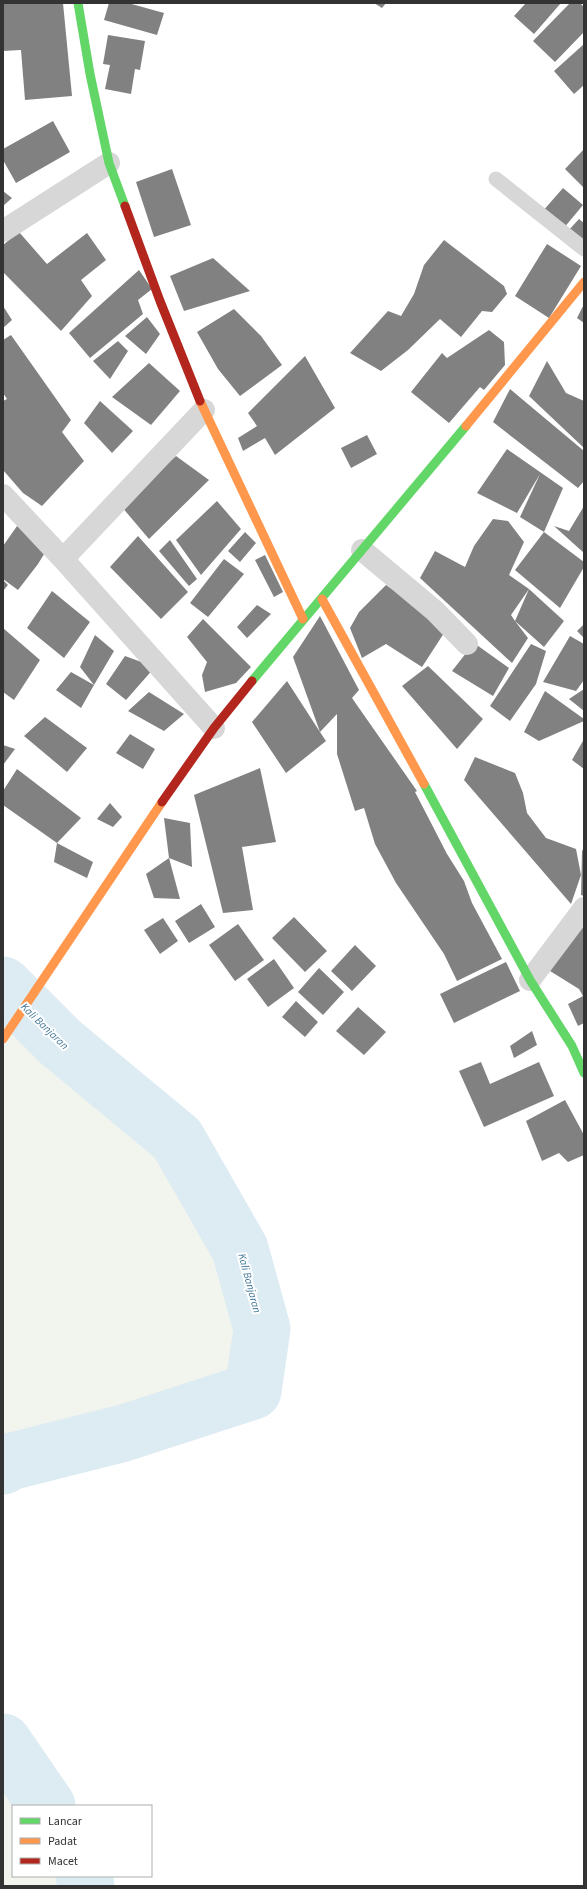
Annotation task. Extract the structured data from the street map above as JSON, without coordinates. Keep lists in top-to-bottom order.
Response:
{
  "water": ["Kali Banjaran"],
  "legend": ["Lancar", "Padat", "Macet"]
}
